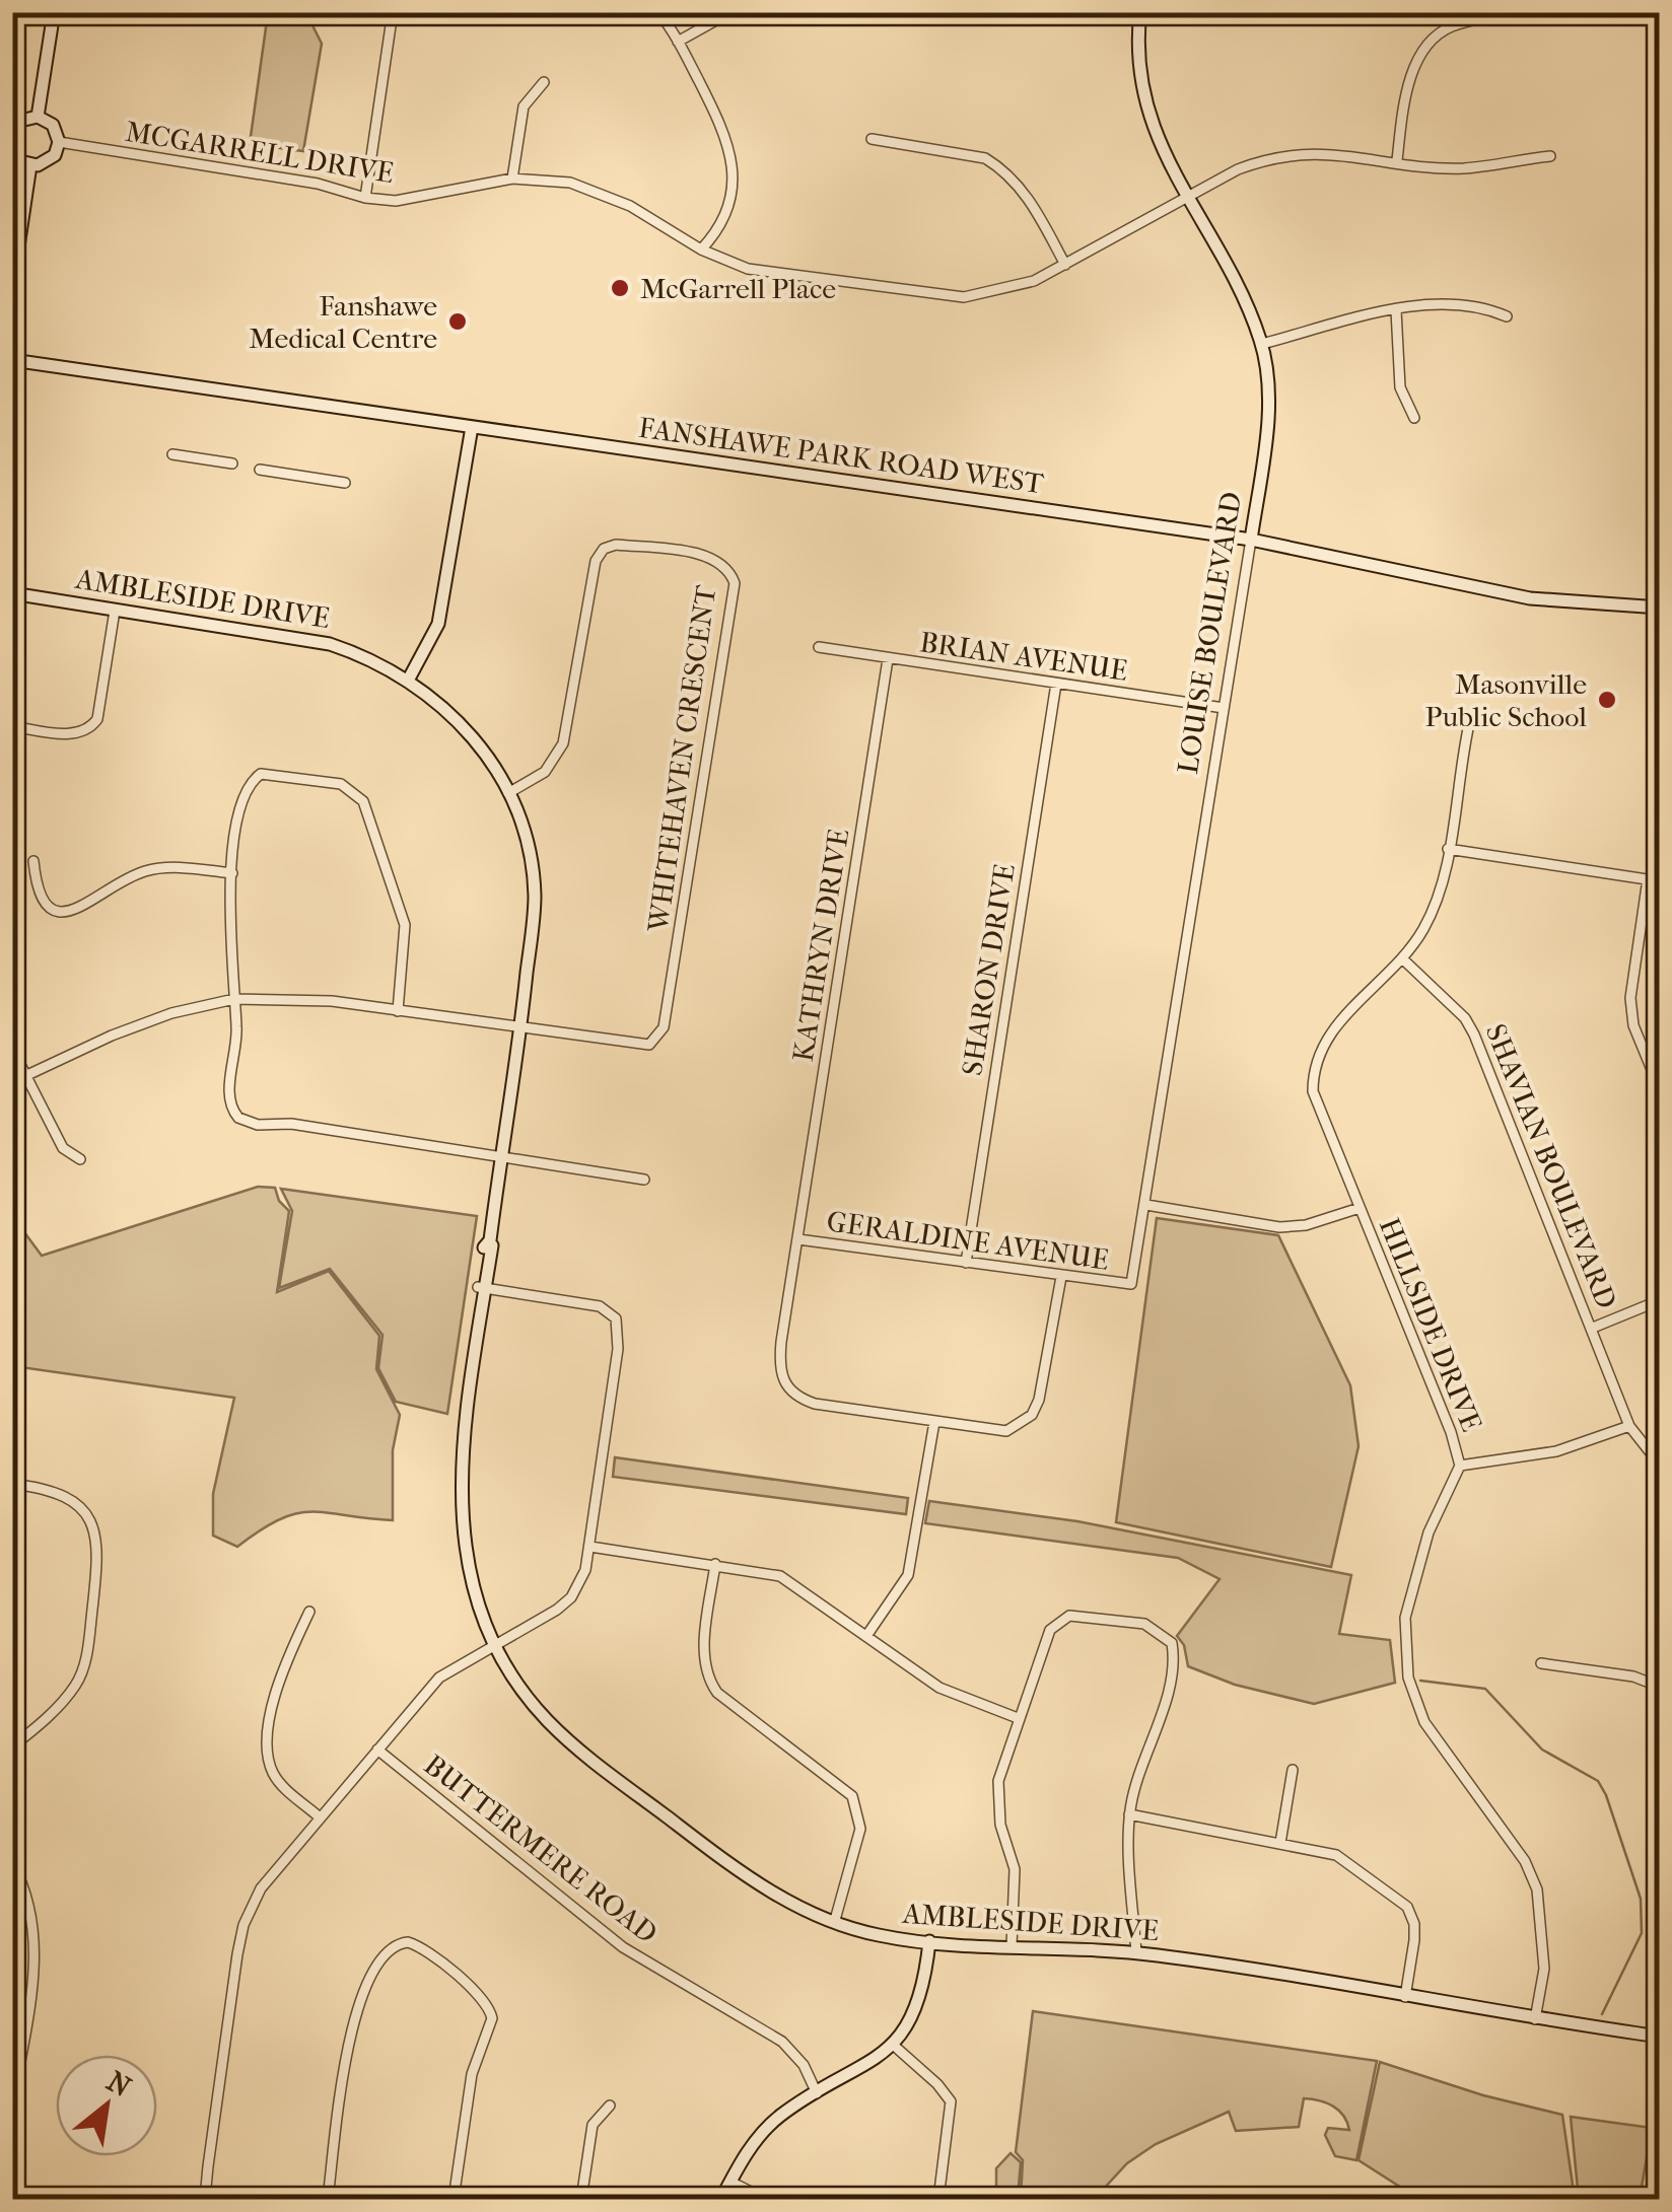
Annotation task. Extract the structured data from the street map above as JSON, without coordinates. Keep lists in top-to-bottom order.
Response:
{
  "streets": {
    "street": [
      "MCGARRELL DRIVE",
      "FANSHAWE PARK ROAD WEST",
      "AMBLESIDE DRIVE",
      "LOUISE BOULEVARD",
      "BRIAN AVENUE",
      "WHITEHAVEN CRESCENT",
      "KATHRYN DRIVE",
      "SHARON DRIVE",
      "SHAVIAN BOULEVARD",
      "GERALDINE AVENUE",
      "HILLSIDE DRIVE",
      "BUTTERMERE ROAD"
    ]
  },
  "crossings": [
    ["MCGARRELL DRIVE", "LOUISE BOULEVARD"],
    ["FANSHAWE PARK ROAD WEST", "LOUISE BOULEVARD"],
    ["AMBLESIDE DRIVE", "WHITEHAVEN CRESCENT"],
    ["AMBLESIDE DRIVE", "HILLSIDE DRIVE"],
    ["LOUISE BOULEVARD", "BRIAN AVENUE"],
    ["LOUISE BOULEVARD", "GERALDINE AVENUE"],
    ["BRIAN AVENUE", "KATHRYN DRIVE"],
    ["BRIAN AVENUE", "SHARON DRIVE"],
    ["KATHRYN DRIVE", "GERALDINE AVENUE"],
    ["SHARON DRIVE", "GERALDINE AVENUE"],
    ["SHAVIAN BOULEVARD", "HILLSIDE DRIVE"]
  ],
  "places": ["McGarrell Place", "Fanshawe Medical Centre", "Masonville Public School"],
  "north": "top right"
}
